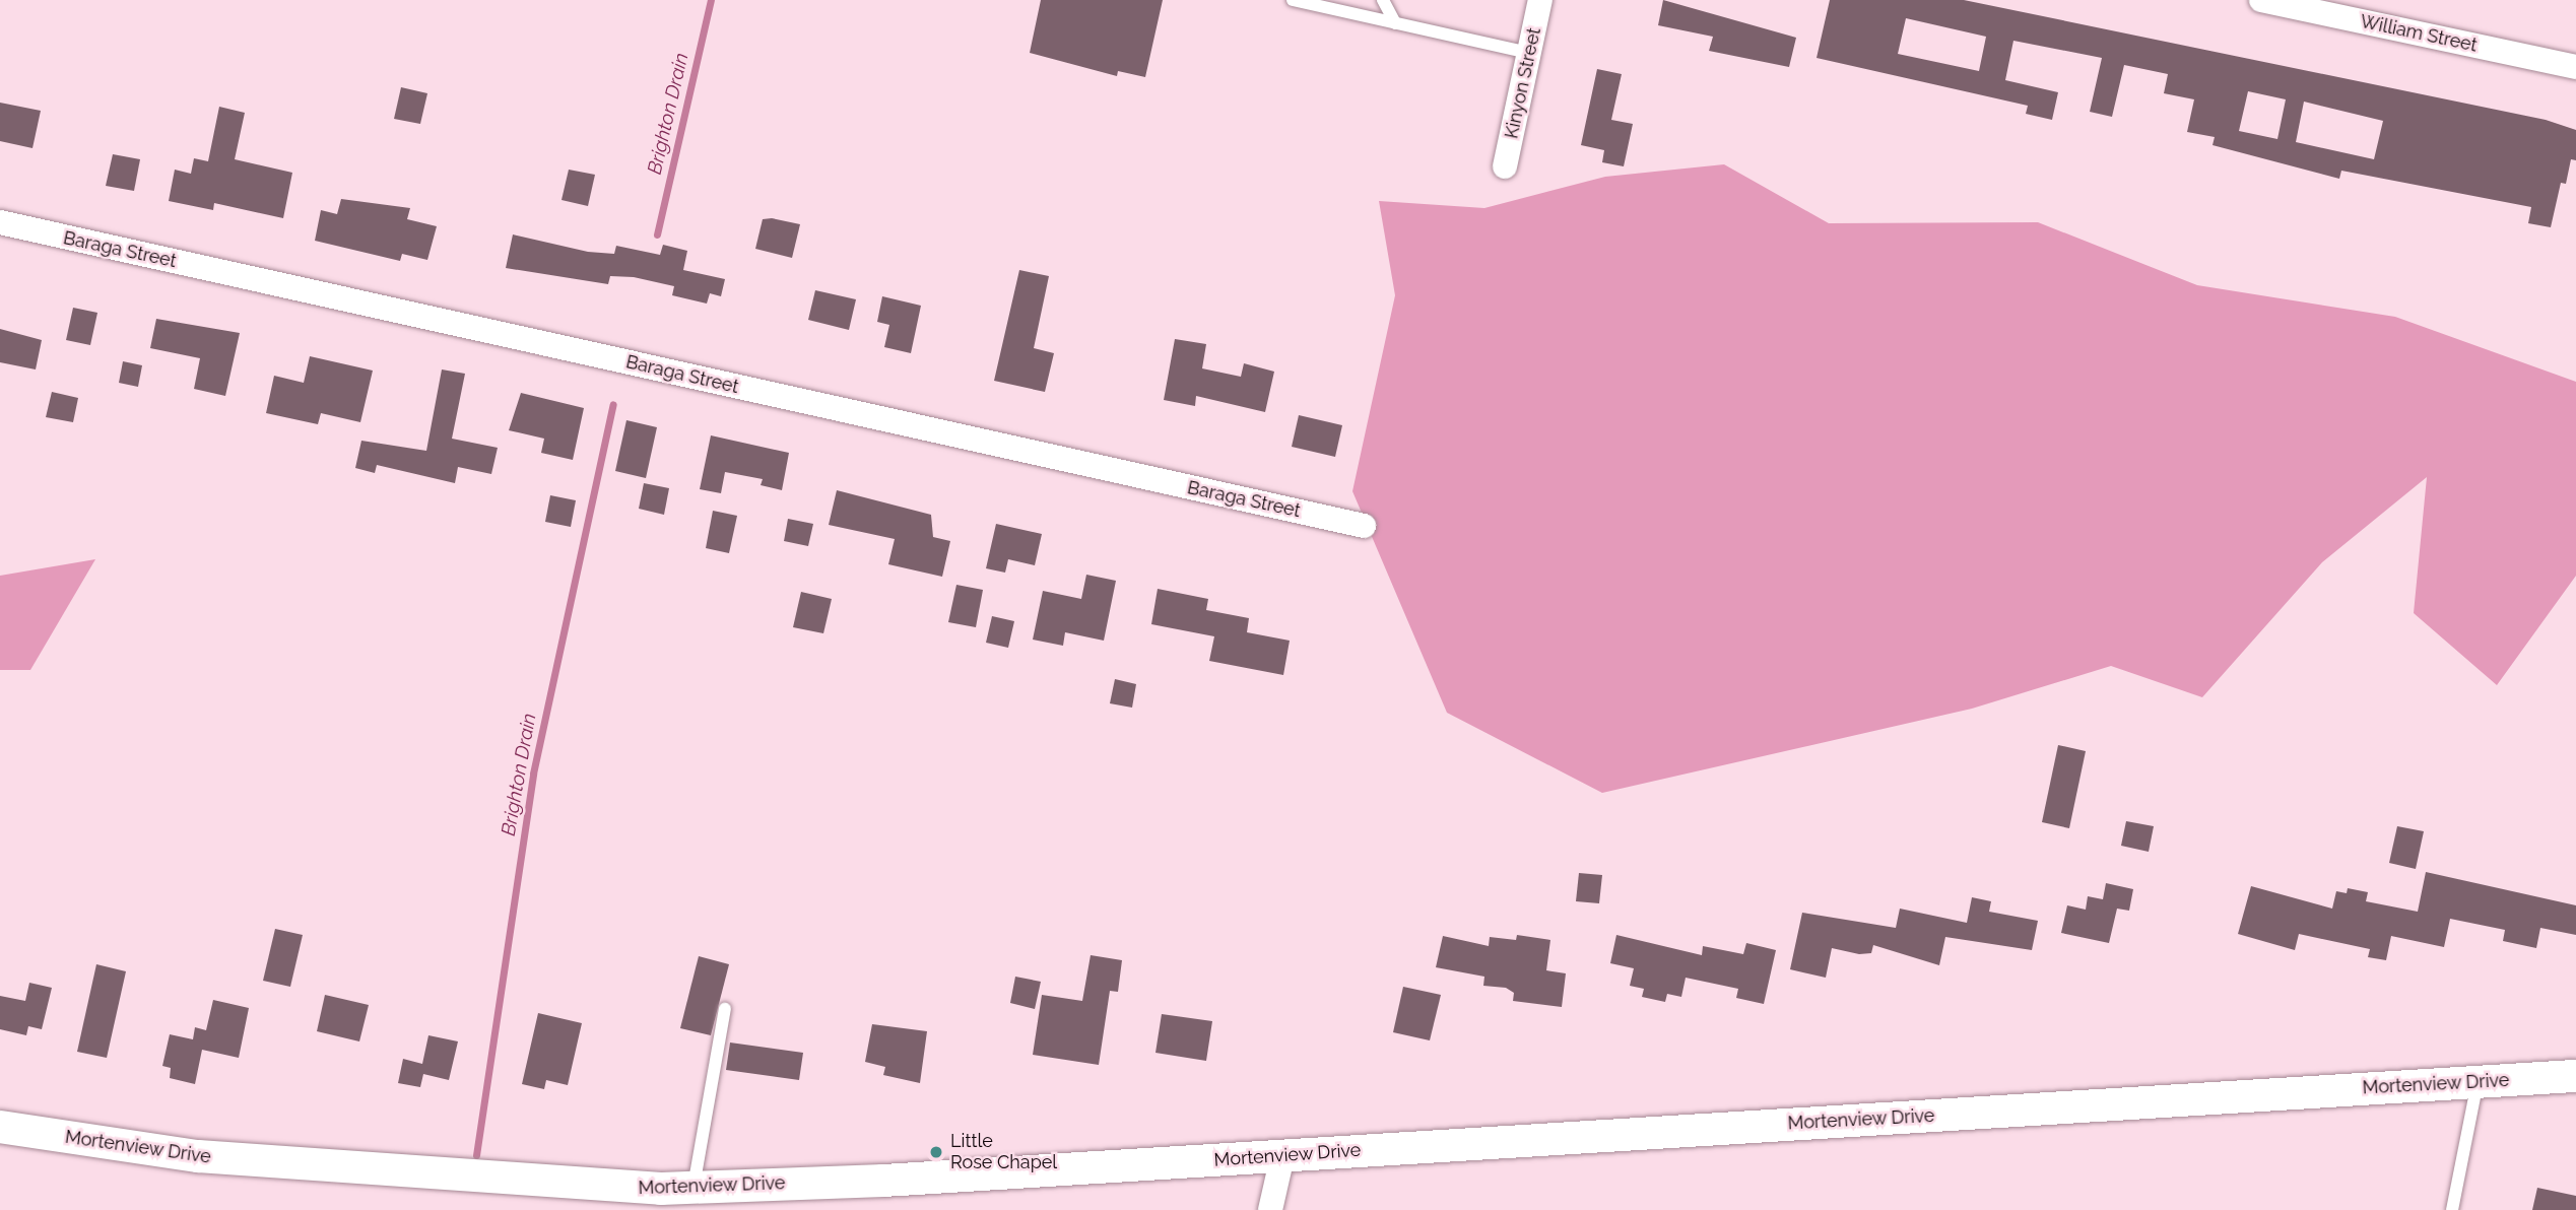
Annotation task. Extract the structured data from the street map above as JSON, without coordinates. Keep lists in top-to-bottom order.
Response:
{
  "streets": {
    "street": [
      "William Street",
      "Kinyon Street",
      "Baraga Street",
      "Mortenview Drive"
    ]
  },
  "water": ["Brighton Drain"],
  "places": ["Little Rose Chapel"]
}
